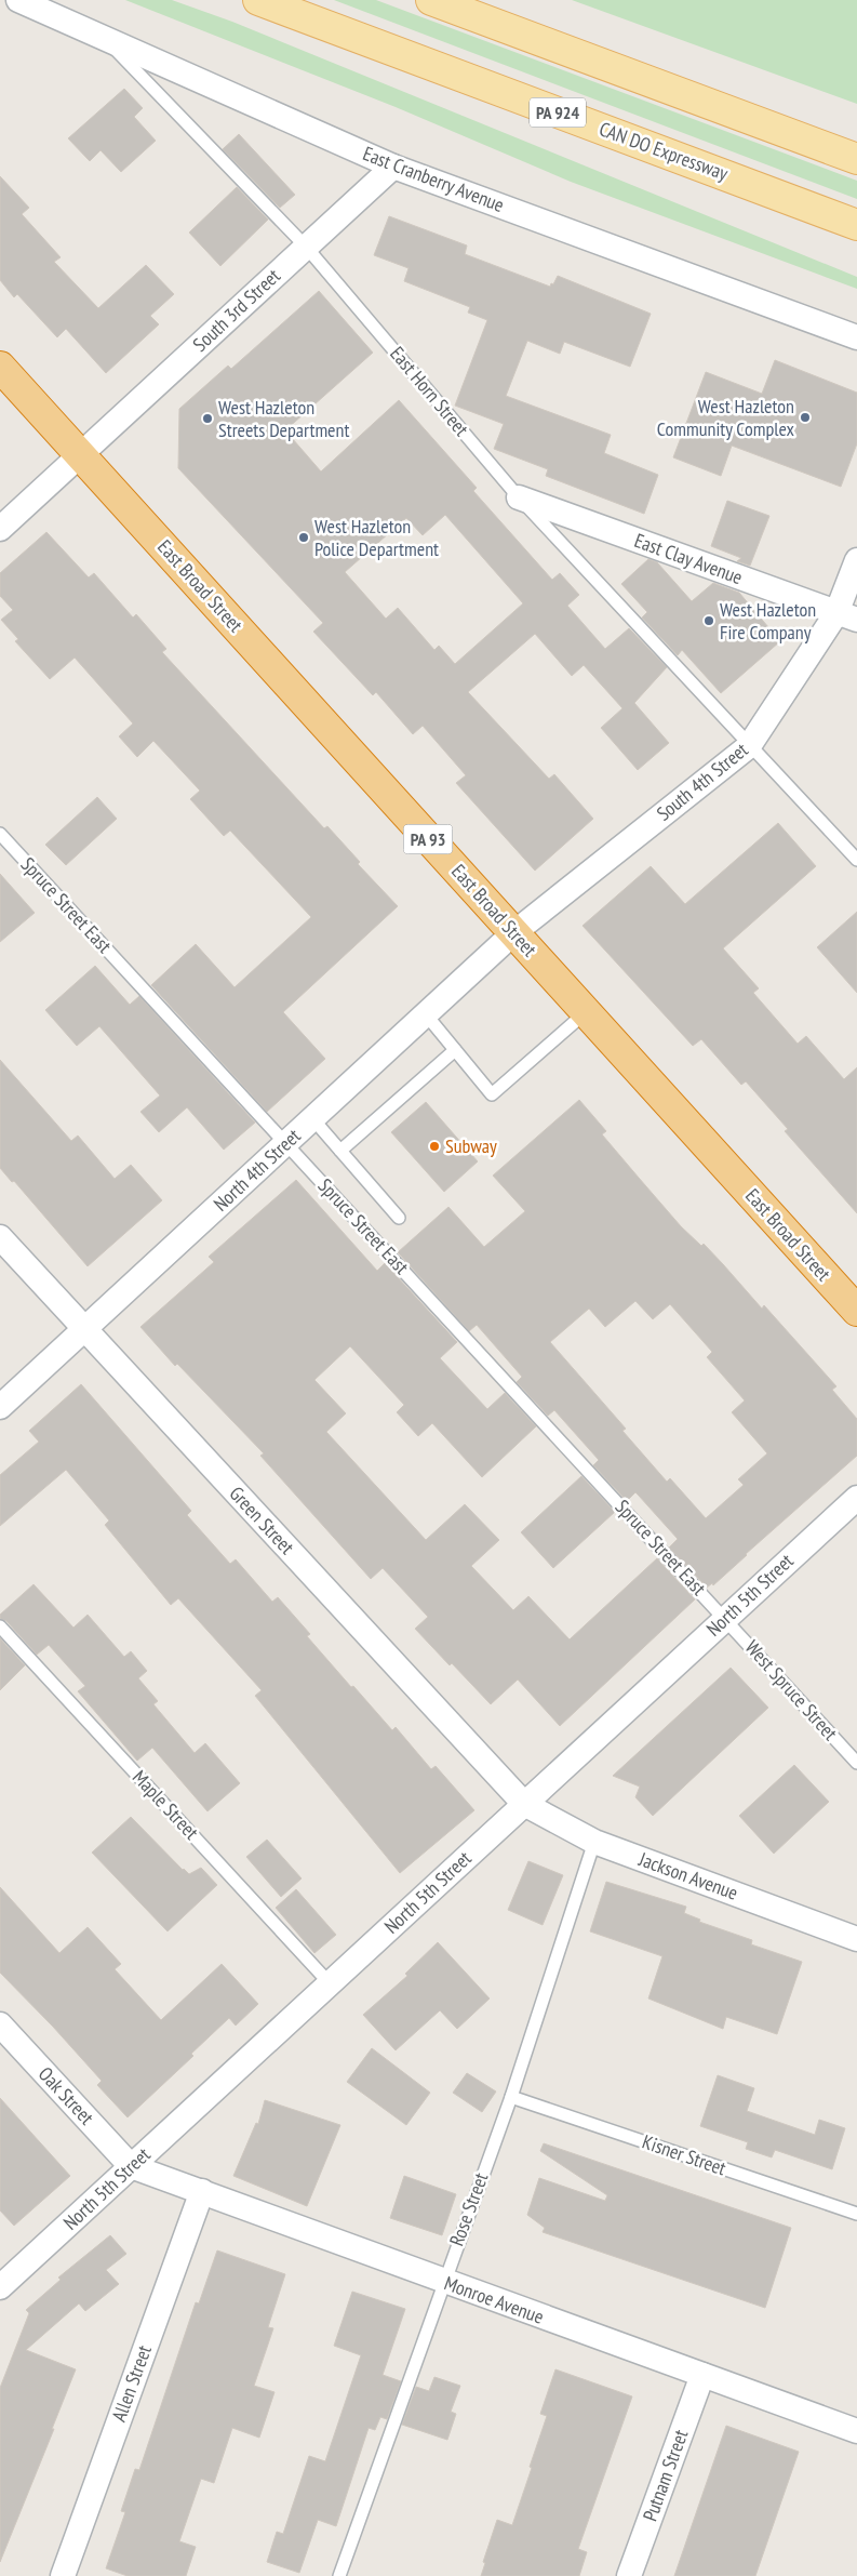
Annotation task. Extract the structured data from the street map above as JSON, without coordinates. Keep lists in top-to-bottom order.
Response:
{
  "streets": {
    "highway": ["East Broad Street", "PA 93"],
    "main road": ["PA 924", "CAN DO Expressway"],
    "street": [
      "East Cranberry Avenue",
      "South 3rd Street",
      "East Clay Avenue",
      "South 4th Street",
      "North 4th Street",
      "Green Street",
      "North 5th Street",
      "Jackson Avenue",
      "Oak Street",
      "Monroe Avenue",
      "Allen Street",
      "Putnam Street"
    ],
    "lane": [
      "East Horn Street",
      "Spruce Street East",
      "West Spruce Street",
      "Maple Street",
      "Kisner Street",
      "Rose Street"
    ]
  },
  "crossings": [
    ["East Cranberry Avenue", "South 3rd Street"],
    ["East Cranberry Avenue", "East Horn Street"],
    ["South 3rd Street", "East Horn Street"],
    ["South 3rd Street", "East Broad Street"],
    ["East Horn Street", "East Clay Avenue"],
    ["East Horn Street", "South 4th Street"],
    ["East Clay Avenue", "South 4th Street"],
    ["East Broad Street", "South 4th Street"],
    ["East Broad Street", "North 4th Street"],
    ["South 4th Street", "North 4th Street"],
    ["Spruce Street East", "North 4th Street"],
    ["Spruce Street East", "North 5th Street"],
    ["Spruce Street East", "West Spruce Street"],
    ["North 4th Street", "Green Street"],
    ["Green Street", "North 5th Street"],
    ["Green Street", "Jackson Avenue"],
    ["North 5th Street", "West Spruce Street"],
    ["North 5th Street", "Maple Street"],
    ["North 5th Street", "Jackson Avenue"],
    ["North 5th Street", "Oak Street"],
    ["North 5th Street", "Monroe Avenue"],
    ["Jackson Avenue", "Rose Street"],
    ["Oak Street", "Monroe Avenue"],
    ["Kisner Street", "Rose Street"],
    ["Rose Street", "Monroe Avenue"],
    ["Monroe Avenue", "Allen Street"],
    ["Monroe Avenue", "Putnam Street"]
  ],
  "places": [
    "West Hazleton Community Complex",
    "West Hazleton Streets Department",
    "West Hazleton Police Department",
    "West Hazleton Fire Company",
    "Subway"
  ]
}
